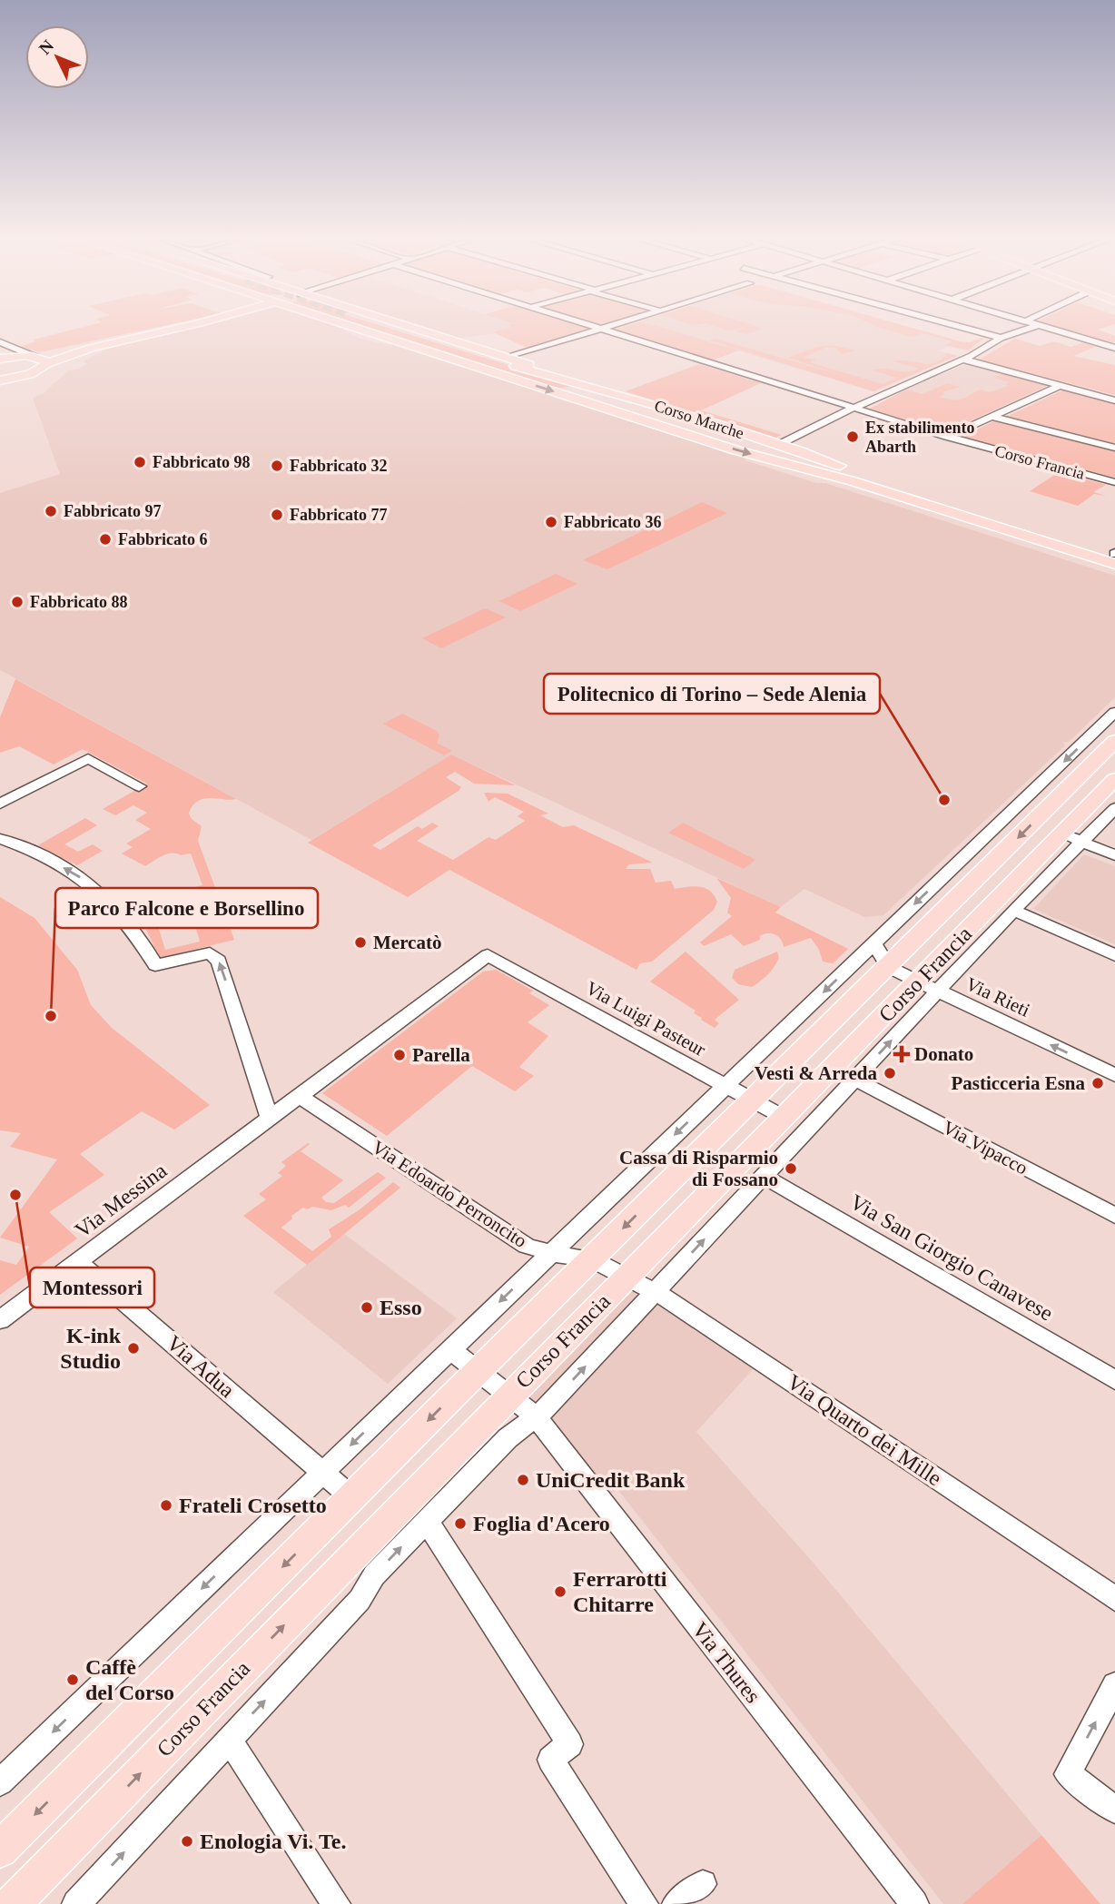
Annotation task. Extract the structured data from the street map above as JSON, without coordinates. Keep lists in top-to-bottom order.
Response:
{
  "streets": {
    "main road": ["Corso Marche", "Corso Francia"],
    "street": [
      "Via Rieti",
      "Via Luigi Pasteur",
      "Via Vipacco",
      "Via Edoardo Perroncito",
      "Via Messina",
      "Via San Giorgio Canavese",
      "Via Adua",
      "Via Quarto dei Mille",
      "Via Thures"
    ]
  },
  "crossings": [
    ["Corso Francia", "Via Rieti"],
    ["Corso Francia", "Via Luigi Pasteur"],
    ["Corso Francia", "Via Vipacco"],
    ["Corso Francia", "Via Edoardo Perroncito"],
    ["Corso Francia", "Via San Giorgio Canavese"],
    ["Corso Francia", "Via Adua"],
    ["Corso Francia", "Via Quarto dei Mille"],
    ["Corso Francia", "Via Thures"],
    ["Via Luigi Pasteur", "Via Messina"],
    ["Via Edoardo Perroncito", "Via Messina"],
    ["Via Edoardo Perroncito", "Via Quarto dei Mille"],
    ["Via Messina", "Via Adua"]
  ],
  "places": {
    "other": [
      "Ex stabilimento Abarth",
      "Fabbricato 98",
      "Fabbricato 32",
      "Fabbricato 97",
      "Fabbricato 77",
      "Fabbricato 36",
      "Fabbricato 6",
      "Fabbricato 88",
      "Politecnico di Torino – Sede Alenia",
      "Mercatò",
      "Parco Falcone e Borsellino",
      "Parella",
      "Vesti & Arreda",
      "Pasticceria Esna",
      "Cassa di Risparmio di Fossano",
      "Montessori",
      "Esso",
      "K-ink Studio",
      "UniCredit Bank",
      "Frateli Crosetto",
      "Foglia d'Acero",
      "Ferrarotti Chitarre",
      "Caffè del Corso",
      "Enologia Vi. Te."
    ],
    "health": ["Donato"]
  },
  "north": "top left"
}
